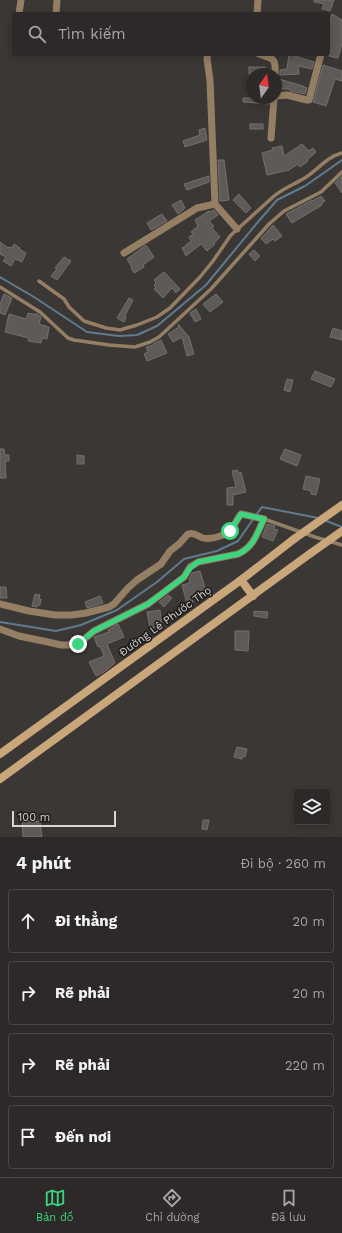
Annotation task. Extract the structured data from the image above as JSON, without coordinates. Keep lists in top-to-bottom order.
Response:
{
  "streets": {
    "street": ["Đường Lê Phước Thọ"]
  },
  "scale_bar": "100 m",
  "north": "top",
  "page": {
    "search": "Tìm kiếm",
    "scale": "100 m",
    "heading": ["4 phút", "Đi bộ · 260 m"],
    "list": [
      ["Đi thẳng", "20 m"],
      ["Rẽ phải", "20 m"],
      ["Rẽ phải", "220 m"],
      "Đến nơi"
    ],
    "nav": ["Bản đồ", "Chỉ đường", "Đã lưu"]
  }
}
